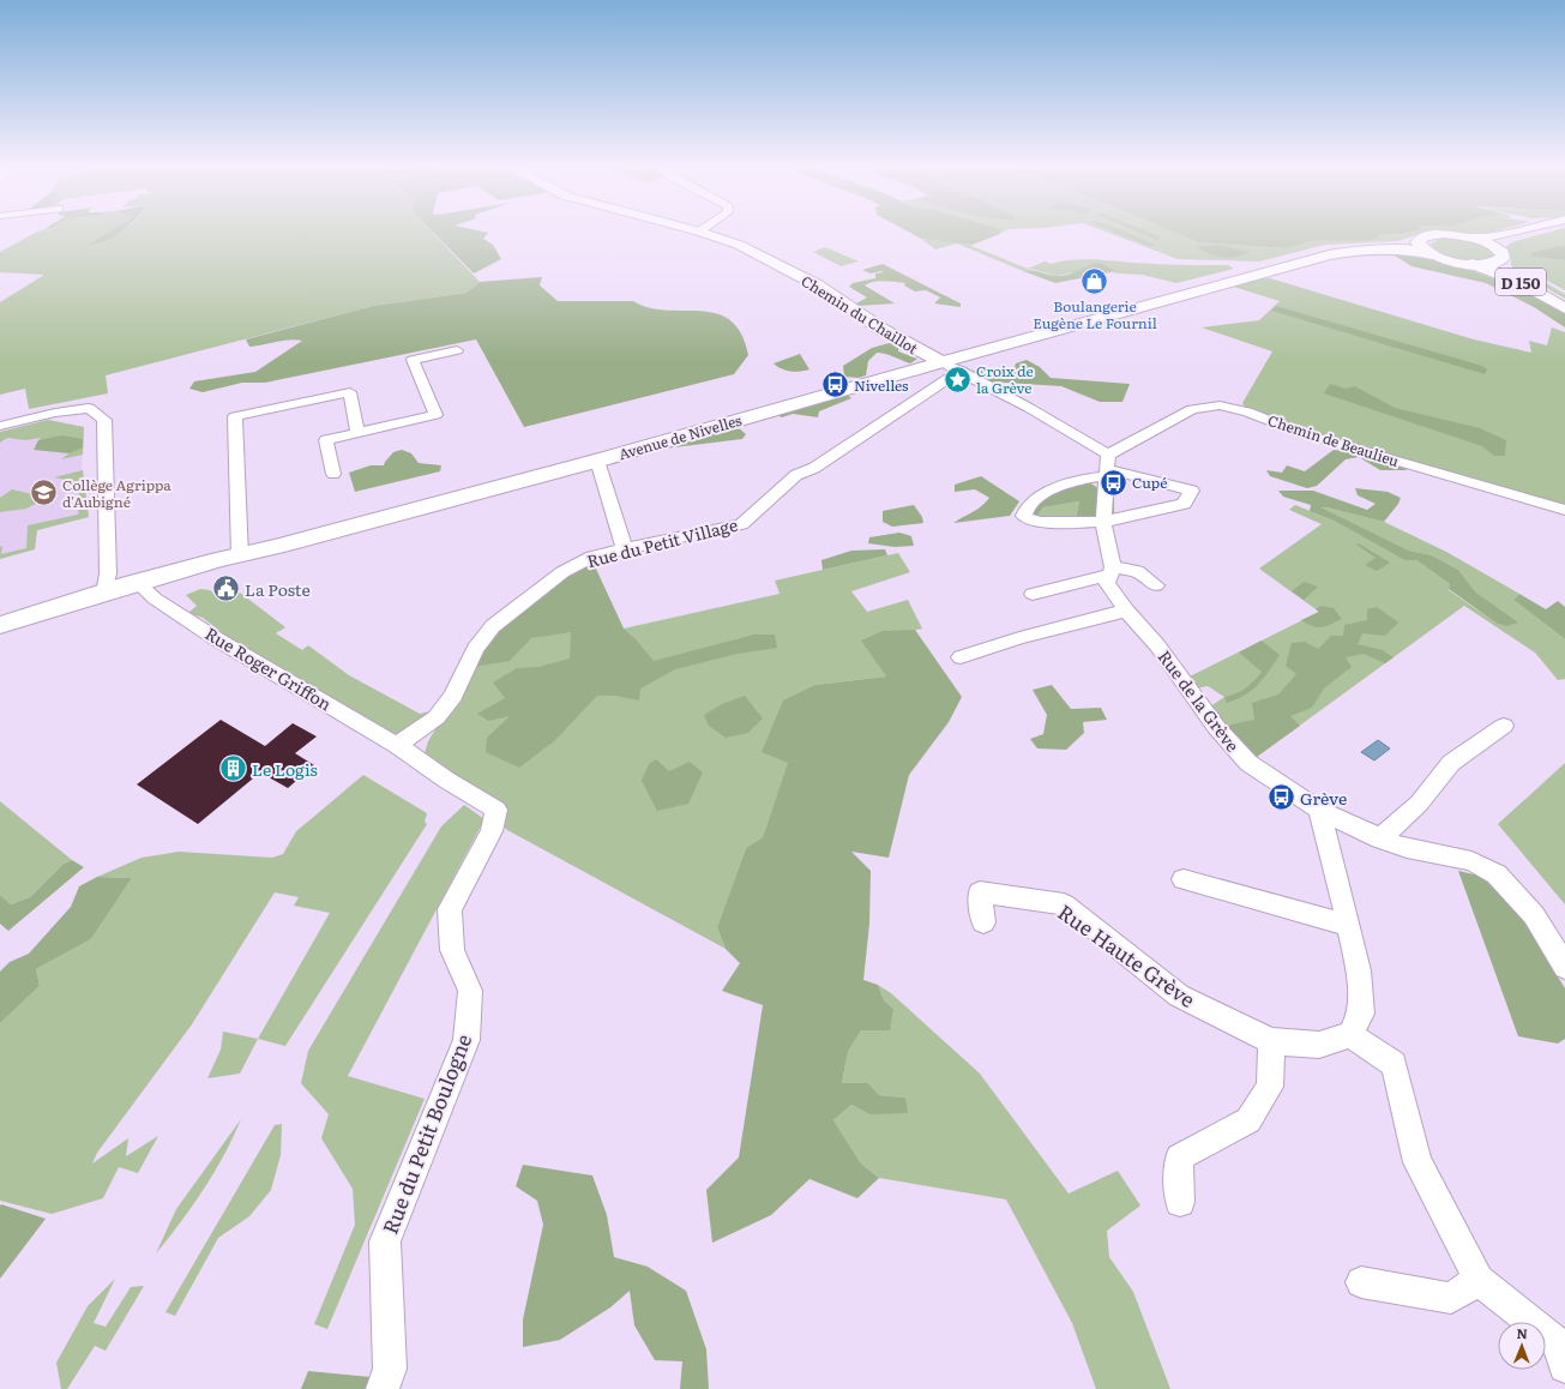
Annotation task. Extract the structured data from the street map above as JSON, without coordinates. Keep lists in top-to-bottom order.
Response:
{
  "streets": {
    "main road": ["D 150", "Chemin du Chaillot", "Avenue de Nivelles"],
    "street": [
      "Chemin de Beaulieu",
      "Rue du Petit Village",
      "Rue Roger Griffon",
      "Rue de la Grève",
      "Rue Haute Grève",
      "Rue du Petit Boulogne"
    ]
  },
  "crossings": [
    ["D 150", "Avenue de Nivelles"],
    ["Chemin du Chaillot", "Avenue de Nivelles"],
    ["Avenue de Nivelles", "Rue Roger Griffon"],
    ["Chemin de Beaulieu", "Rue de la Grève"],
    ["Rue du Petit Village", "Rue Roger Griffon"],
    ["Rue du Petit Village", "Rue du Petit Boulogne"],
    ["Rue Roger Griffon", "Rue du Petit Boulogne"]
  ],
  "places": {
    "shop": ["Boulangerie Eugène Le Fournil"],
    "place": ["Croix de la Grève"],
    "bus stop": ["Nivelles", "Cupé", "Grève"],
    "school or university": ["Collège Agrippa d'Aubigné"],
    "public building": ["La Poste"],
    "building": ["Le Logis"]
  },
  "north": "top"
}
